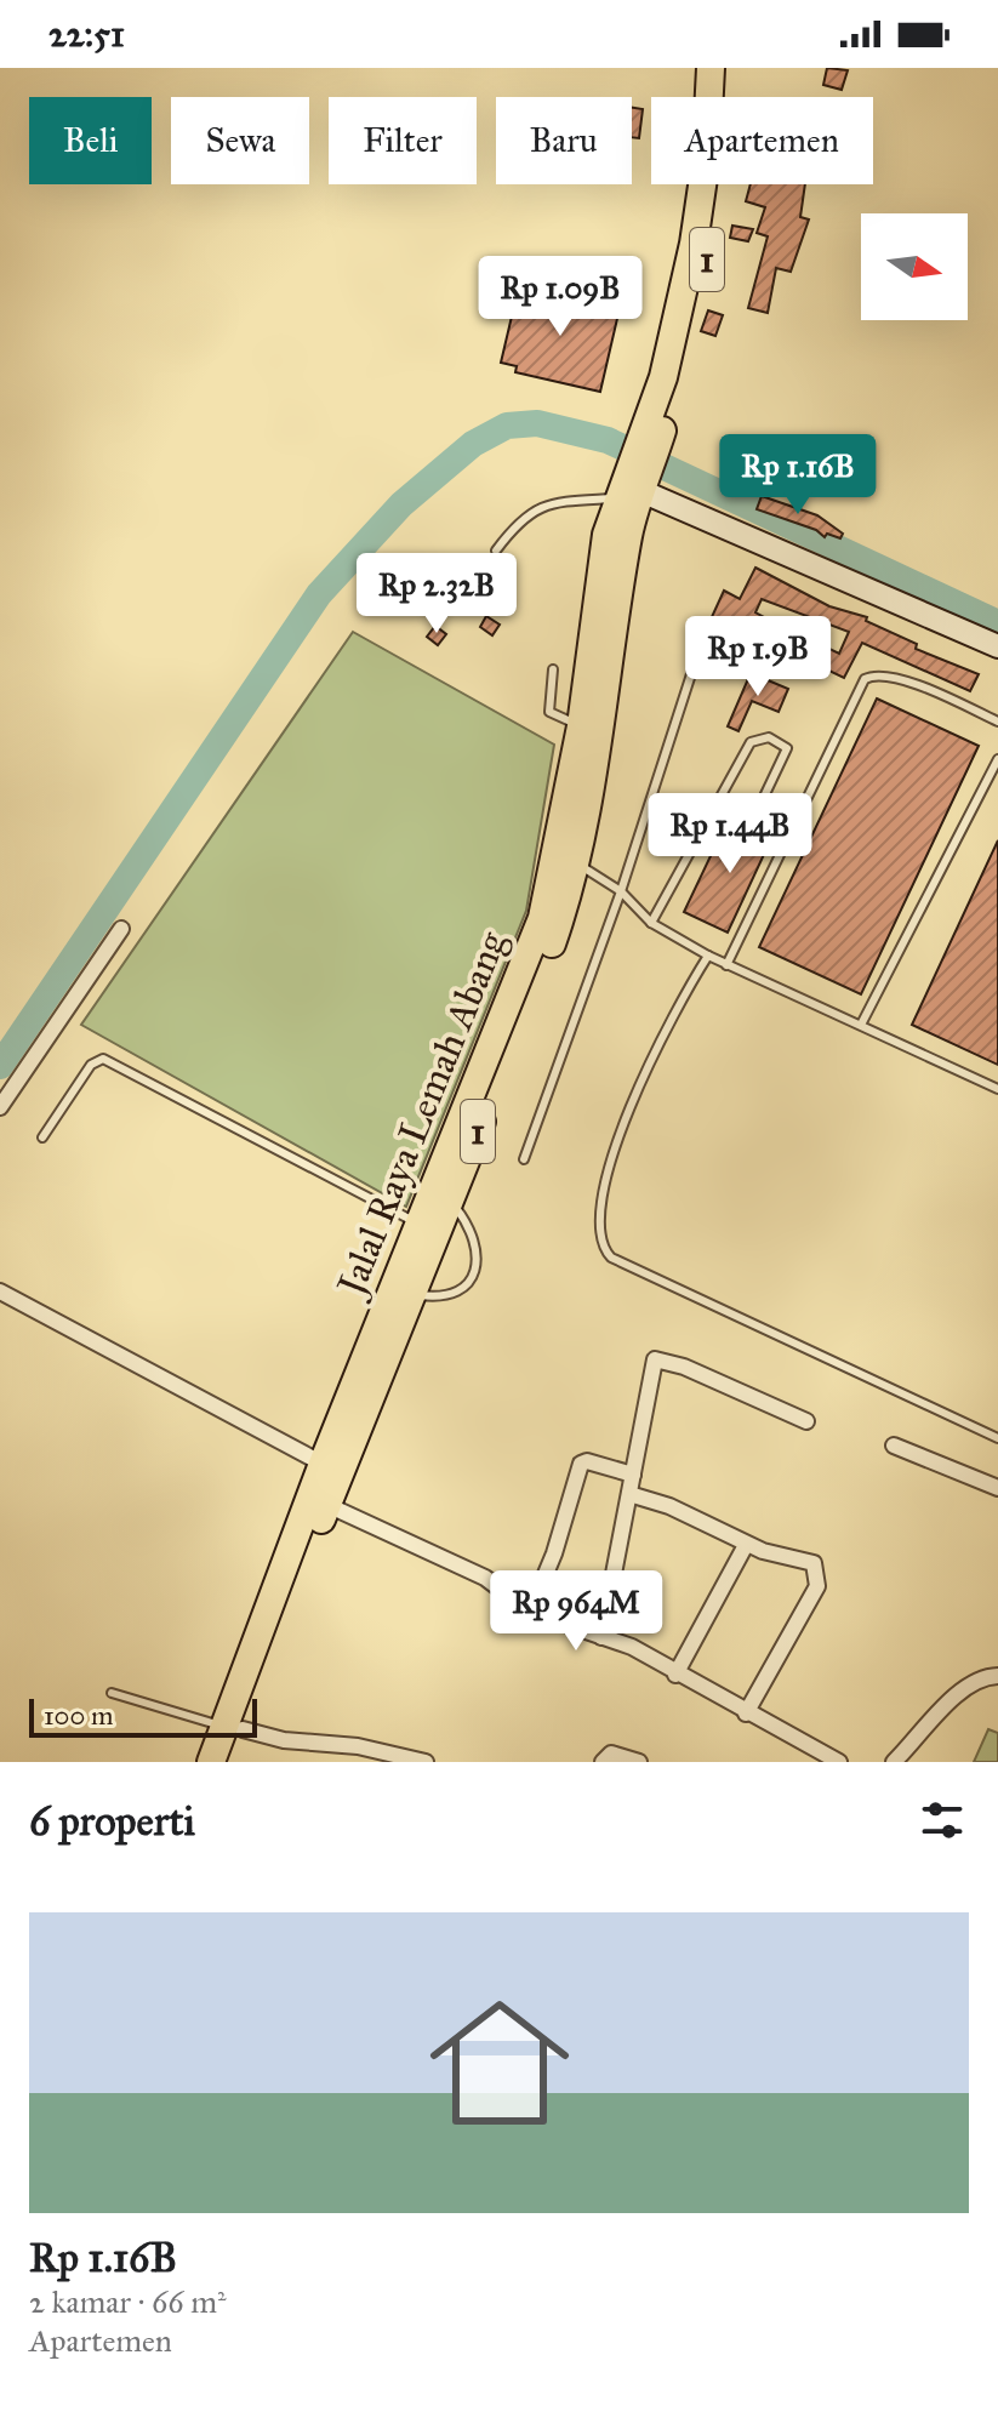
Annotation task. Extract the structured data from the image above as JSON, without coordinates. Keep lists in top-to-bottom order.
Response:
{
  "streets": {
    "highway": ["1", "Jalal Raya Lemah Abang"]
  },
  "crossings": [
    ["1", "Jalal Raya Lemah Abang"]
  ],
  "scale_bar": "100 m",
  "north": "right",
  "page": {
    "status": "22:51",
    "chip": [
      "Beli",
      "Sewa",
      "Filter",
      "Baru",
      "Apartemen"
    ],
    "price": [
      "Rp 1.09B",
      "Rp 1.16B",
      "Rp 2.32B",
      "Rp 1.9B",
      "Rp 1.44B",
      "Rp 964M"
    ],
    "scale": "100 m",
    "heading": "6 properti",
    "list": [
      {
        "name": "Rp 1.16B",
        "note": "2 kamar · 66 m² · Apartemen"
      }
    ]
  }
}
